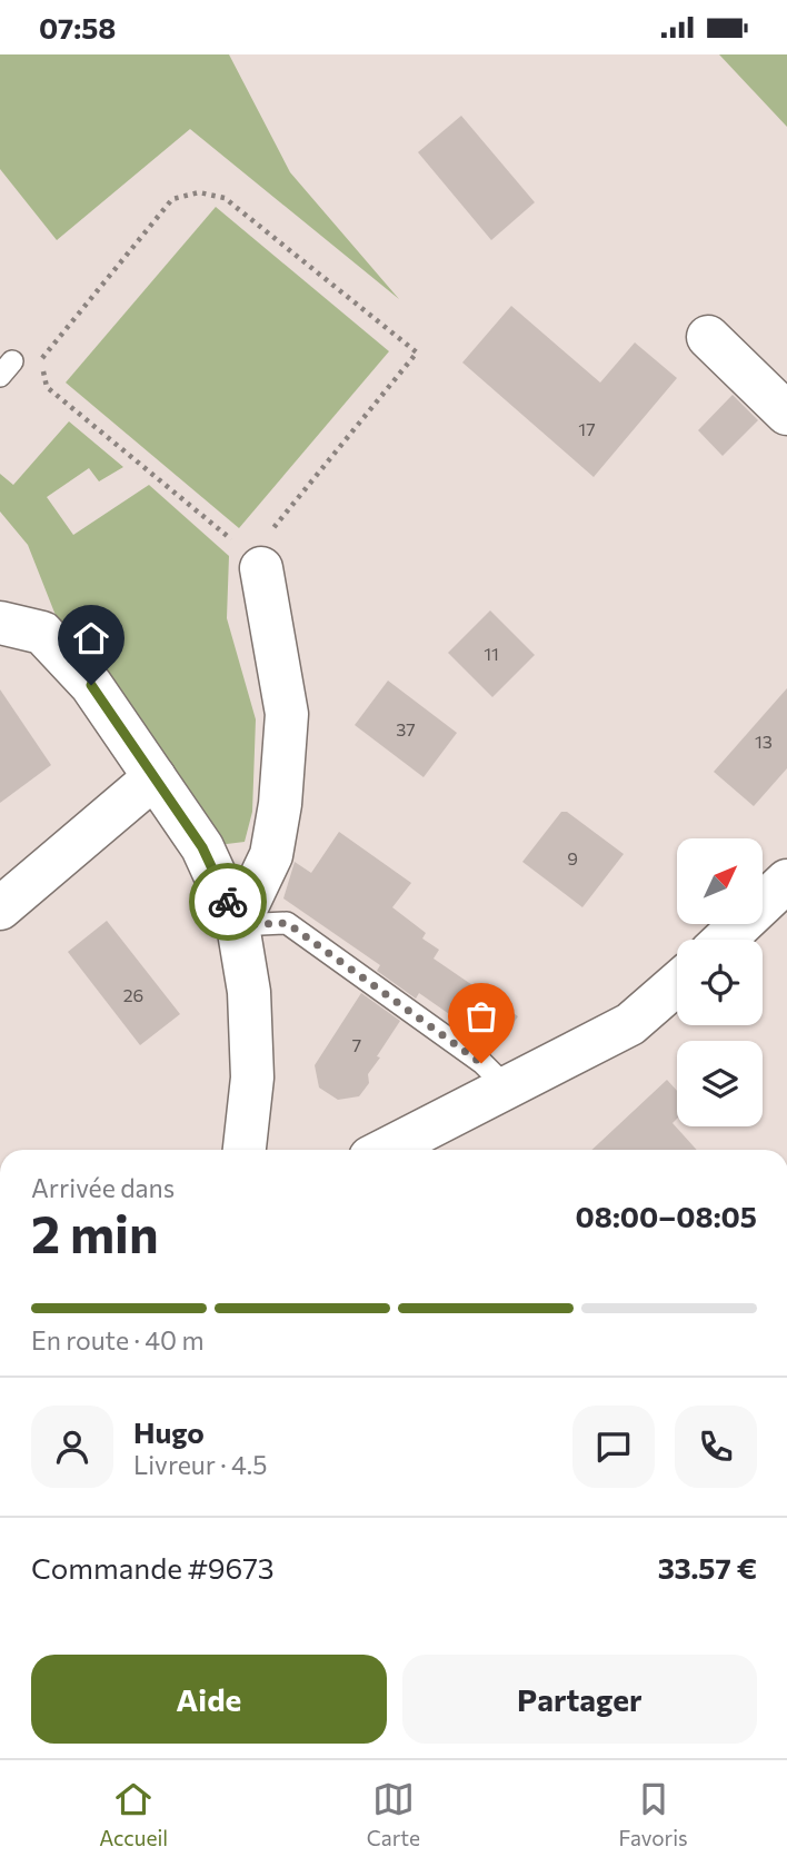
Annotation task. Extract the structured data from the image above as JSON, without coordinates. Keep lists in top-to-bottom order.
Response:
{
  "house_numbers": [
    "17",
    "11",
    "37",
    "13",
    "9",
    "26",
    "7"
  ],
  "north": "top right",
  "page": {
    "status": "07:58",
    "heading": ["2 min", "Arrivée dans", "08:00–08:05"],
    "panel": [
      "Hugo",
      "Livreur · 4.5",
      "Commande #9673",
      "33.57 €"
    ],
    "bar": "En route · 40 m",
    "buttons": ["Aide", "Partager"],
    "tabs": ["Accueil", "Carte", "Favoris"]
  }
}
